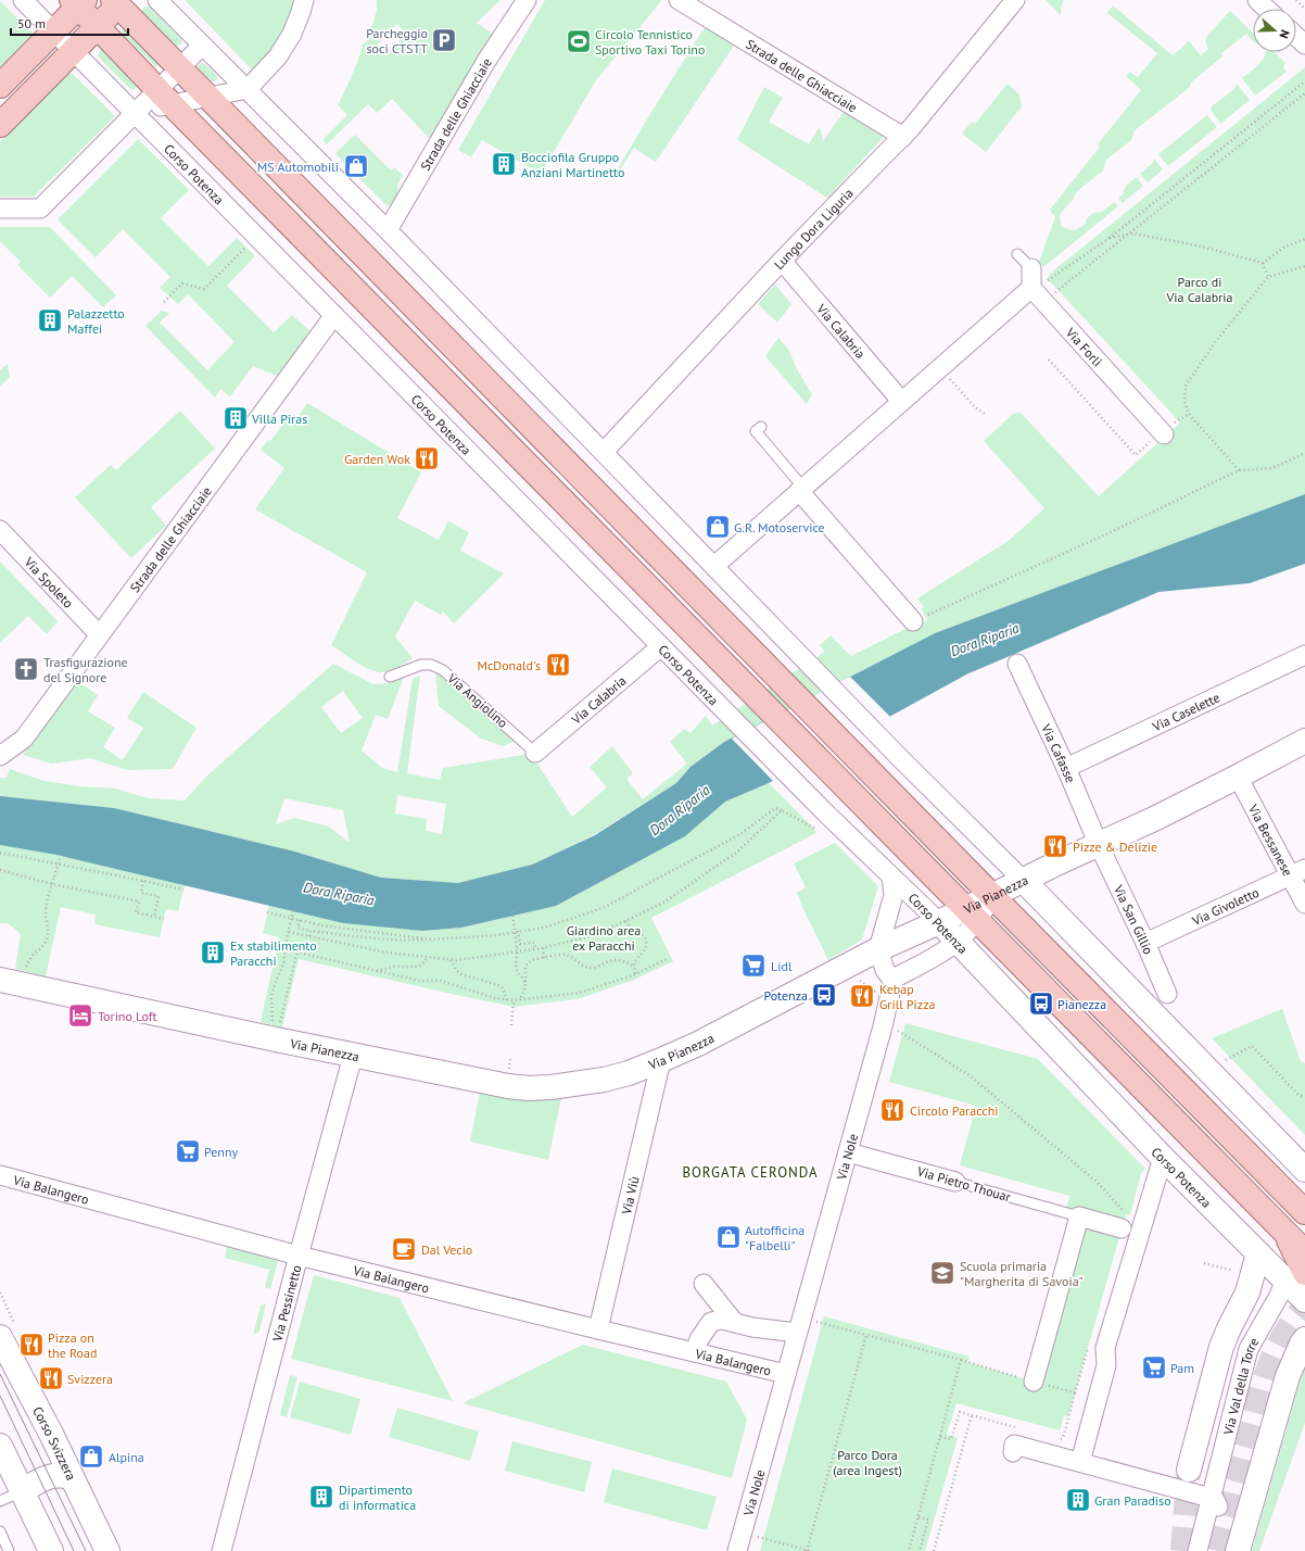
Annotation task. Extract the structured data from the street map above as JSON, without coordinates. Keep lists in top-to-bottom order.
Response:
{
  "streets": {
    "street": [
      "Strada delle Ghiacciaie",
      "Corso Potenza",
      "Lungo Dora Liguria",
      "Via Calabria",
      "Via Forlì",
      "Via Spoleto",
      "Via Caselette",
      "Via Cafasse",
      "Via Bessanese",
      "Via Pianezza",
      "Via Givoletto",
      "Via San Gillio",
      "Via Nole",
      "Via Pietro Thouar",
      "Via Balangero",
      "Via Viù",
      "Via Pessinetto",
      "Via Val della Torre",
      "Corso Svizzera"
    ],
    "lane": ["Via Angiolino"]
  },
  "crossings": [
    ["Strada delle Ghiacciaie", "Corso Potenza"],
    ["Strada delle Ghiacciaie", "Lungo Dora Liguria"],
    ["Strada delle Ghiacciaie", "Via Spoleto"],
    ["Corso Potenza", "Via Calabria"],
    ["Corso Potenza", "Via Pianezza"],
    ["Corso Potenza", "Via Val della Torre"],
    ["Lungo Dora Liguria", "Via Calabria"],
    ["Via Calabria", "Via Angiolino"],
    ["Via Caselette", "Via Cafasse"],
    ["Via Cafasse", "Via Pianezza"],
    ["Via Cafasse", "Via San Gillio"],
    ["Via Bessanese", "Via Pianezza"],
    ["Via Bessanese", "Via Givoletto"],
    ["Via Pianezza", "Via San Gillio"],
    ["Via Pianezza", "Via Viù"],
    ["Via Pianezza", "Via Pessinetto"],
    ["Via Givoletto", "Via San Gillio"],
    ["Via Nole", "Via Pietro Thouar"],
    ["Via Nole", "Via Balangero"],
    ["Via Balangero", "Via Viù"],
    ["Via Balangero", "Via Pessinetto"]
  ],
  "districts": ["BORGATA CERONDA"],
  "water": ["Dora Riparia"],
  "parks": ["Parco di Via Calabria", "Giardino area ex Paracchi", "Parco Dora (area Ingest)"],
  "places": {
    "parking": ["Parcheggio soci CTSTT"],
    "sports": ["Circolo Tennistico Sportivo Taxi Torino"],
    "building": [
      "Bocciofila Gruppo Anziani Martinetto",
      "Palazzetto Maffei",
      "Villa Piras",
      "Ex stabilimento Paracchi",
      "Dipartimento di informatica",
      "Gran Paradiso"
    ],
    "shop": [
      "MS Automobili",
      "G.R. Motoservice",
      "Autofficina \"Falbelli\"",
      "Alpina"
    ],
    "restaurant": [
      "Garden Wok",
      "McDonald's",
      "Pizze & Delizie",
      "Kebap Grill Pizza",
      "Circolo Paracchi",
      "Pizza on the Road",
      "Svizzera"
    ],
    "church": ["Trasfigurazione del Signore"],
    "supermarket": ["Lidl", "Penny", "Pam"],
    "bus stop": ["Potenza", "Pianezza"],
    "hotel": ["Torino Loft"],
    "cafe": ["Dal Vecio"],
    "school or university": ["Scuola primaria \"Margherita di Savoia\""]
  },
  "scale_bar": "50 m",
  "north": "right"
}
